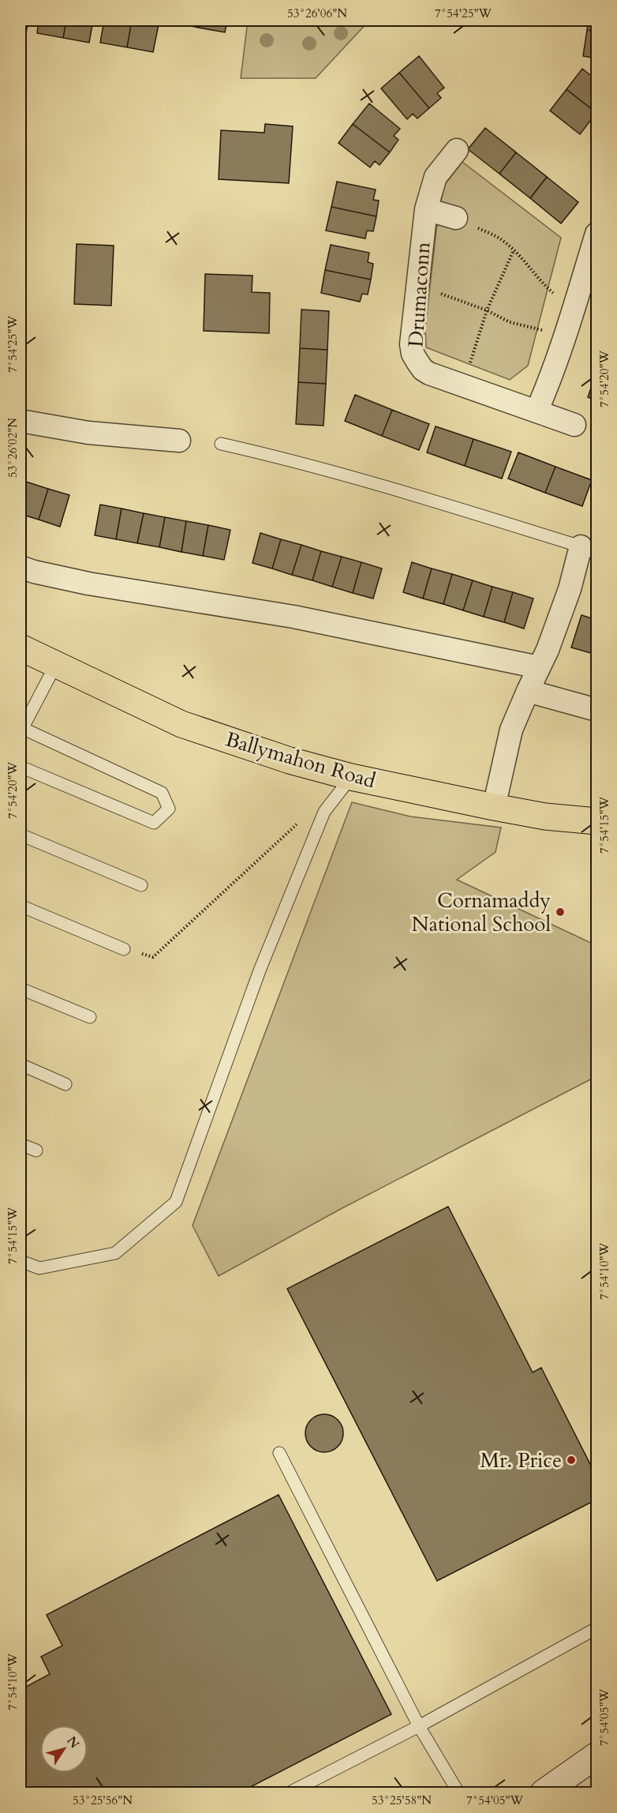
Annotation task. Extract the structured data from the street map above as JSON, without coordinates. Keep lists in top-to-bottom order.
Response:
{
  "streets": {
    "main road": ["Ballymahon Road"],
    "street": ["Drumaconn"]
  },
  "places": ["Cornamaddy National School", "Mr. Price"],
  "north": "top right",
  "coordinates": [
    "53°26'06\"N",
    "7°54'25\"W",
    "7°54'20\"W",
    "53°26'02\"N",
    "7°54'15\"W",
    "7°54'10\"W",
    "7°54'05\"W",
    "53°25'56\"N",
    "53°25'58\"N"
  ]
}
